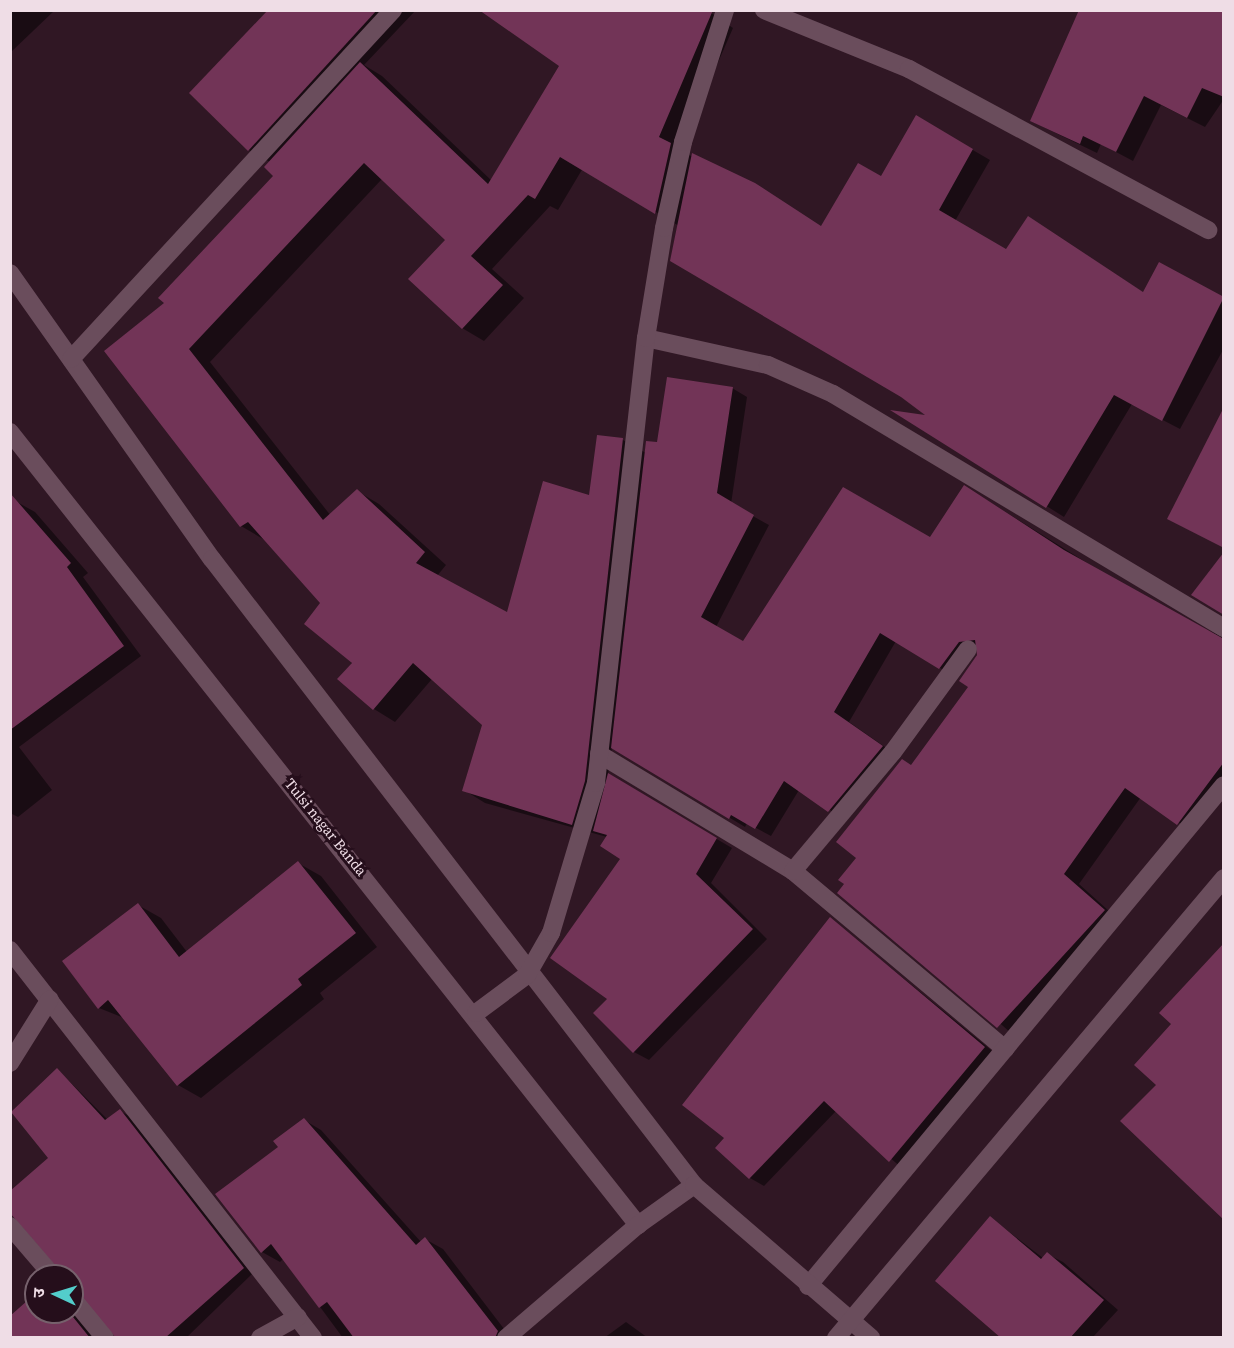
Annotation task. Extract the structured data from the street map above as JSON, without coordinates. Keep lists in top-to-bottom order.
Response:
{
  "streets": {
    "street": ["Tulsi nagar Banda"]
  },
  "north": "left"
}
